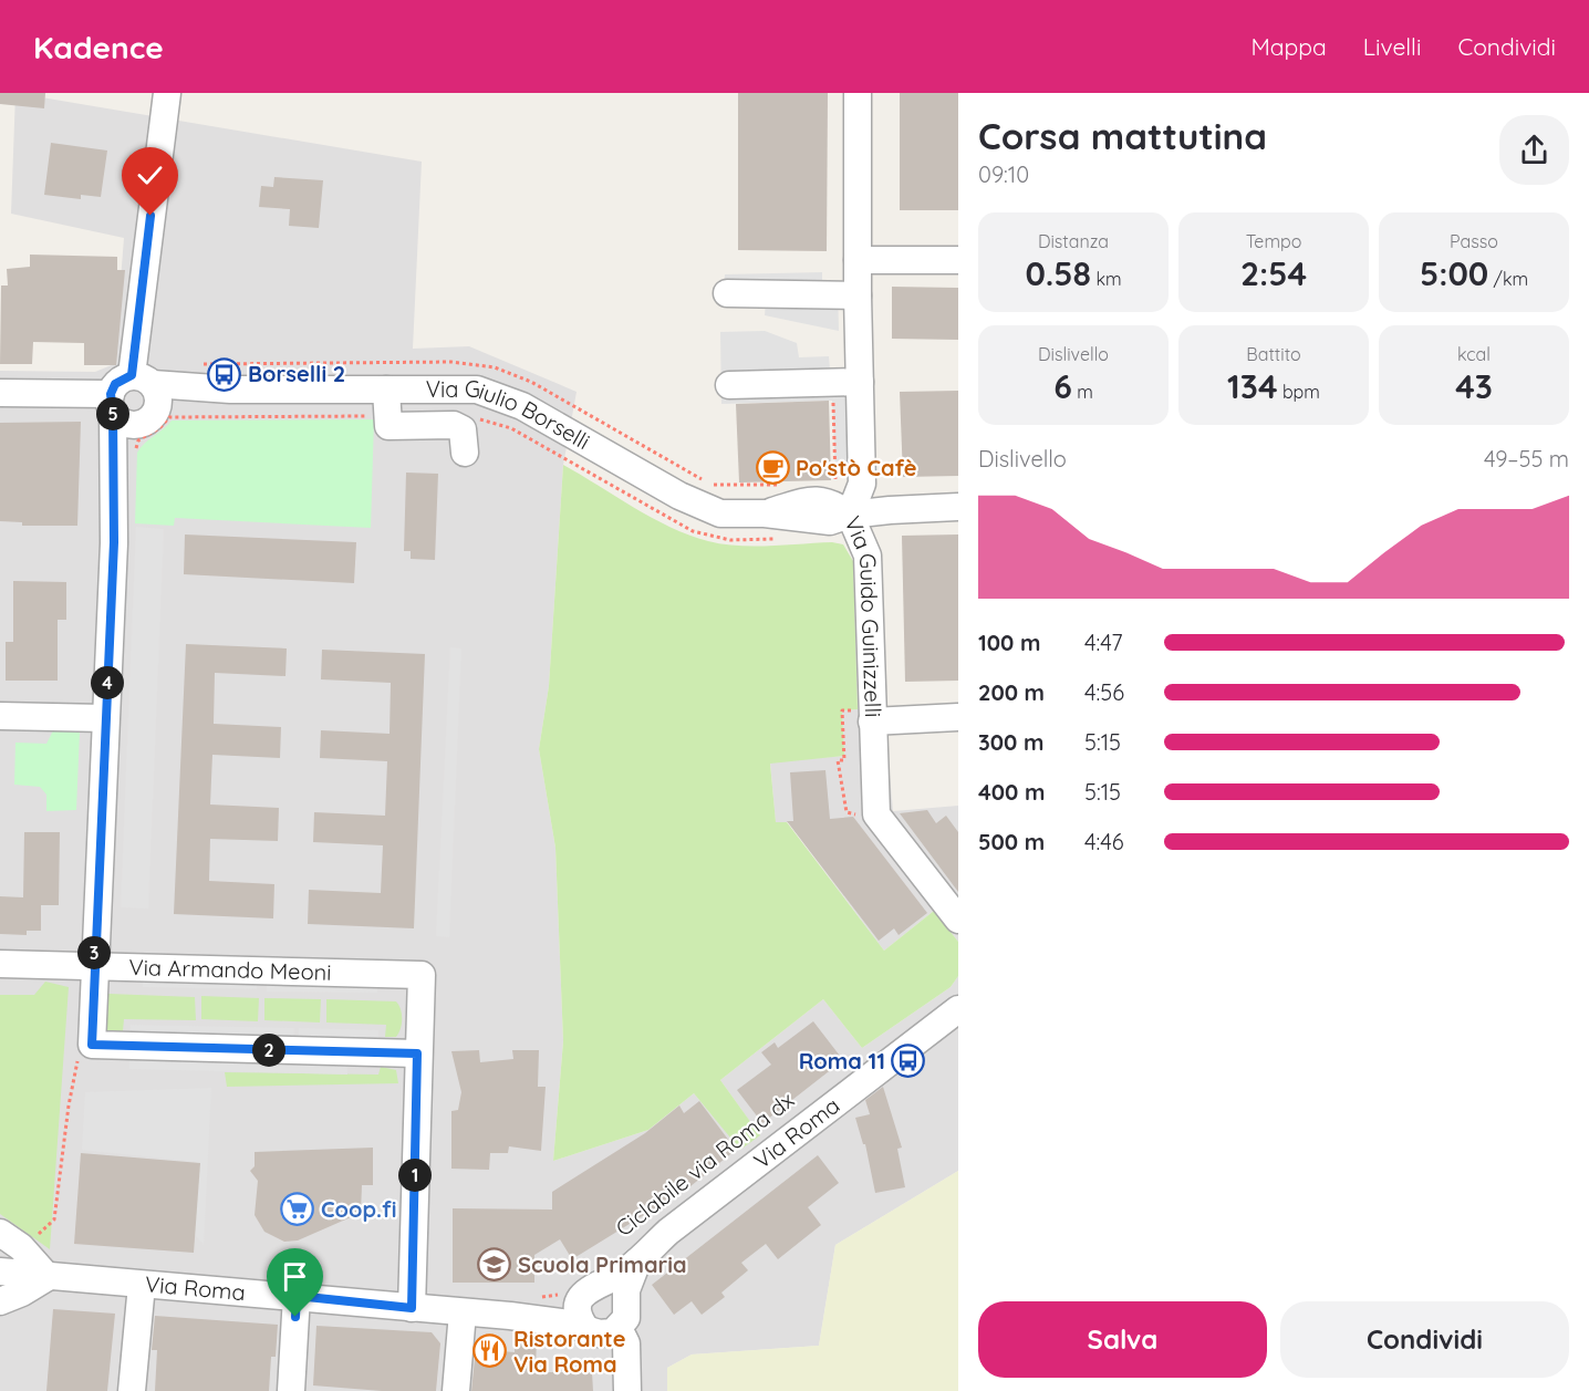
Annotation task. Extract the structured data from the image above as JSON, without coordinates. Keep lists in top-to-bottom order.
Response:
{
  "streets": {
    "street": [
      "Via Giulio Borselli",
      "Via Guido Guinizzelli",
      "Via Armando Meoni",
      "Via Roma"
    ]
  },
  "crossings": [
    ["Via Giulio Borselli", "Via Guido Guinizzelli"]
  ],
  "places": {
    "bus stop": ["Borselli 2", "Roma 11"],
    "cafe": ["Po'stò Cafè"],
    "supermarket": ["Coop.fi"],
    "school or university": ["Scuola Primaria"],
    "restaurant": ["Ristorante Via Roma"]
  },
  "page": {
    "header": "Kadence",
    "nav": ["Mappa", "Livelli", "Condividi"],
    "heading": ["Corsa mattutina", "09:10"],
    "stats": [
      ["Distanza", "0.58 km"],
      ["Tempo", "2:54"],
      ["Passo", "5:00 /km"],
      ["Dislivello", "6 m"],
      ["Battito", "134 bpm"],
      ["kcal", "43"]
    ],
    "pins": [
      "5",
      "4",
      "3",
      "2",
      "1"
    ],
    "chart": ["Dislivello", "49–55 m"],
    "list": [
      {
        "name": "100 m",
        "note": "4:47"
      },
      {
        "name": "200 m",
        "note": "4:56"
      },
      {
        "name": "300 m",
        "note": "5:15"
      },
      {
        "name": "400 m",
        "note": "5:15"
      },
      {
        "name": "500 m",
        "note": "4:46"
      }
    ],
    "buttons": ["Salva", "Condividi"]
  }
}
